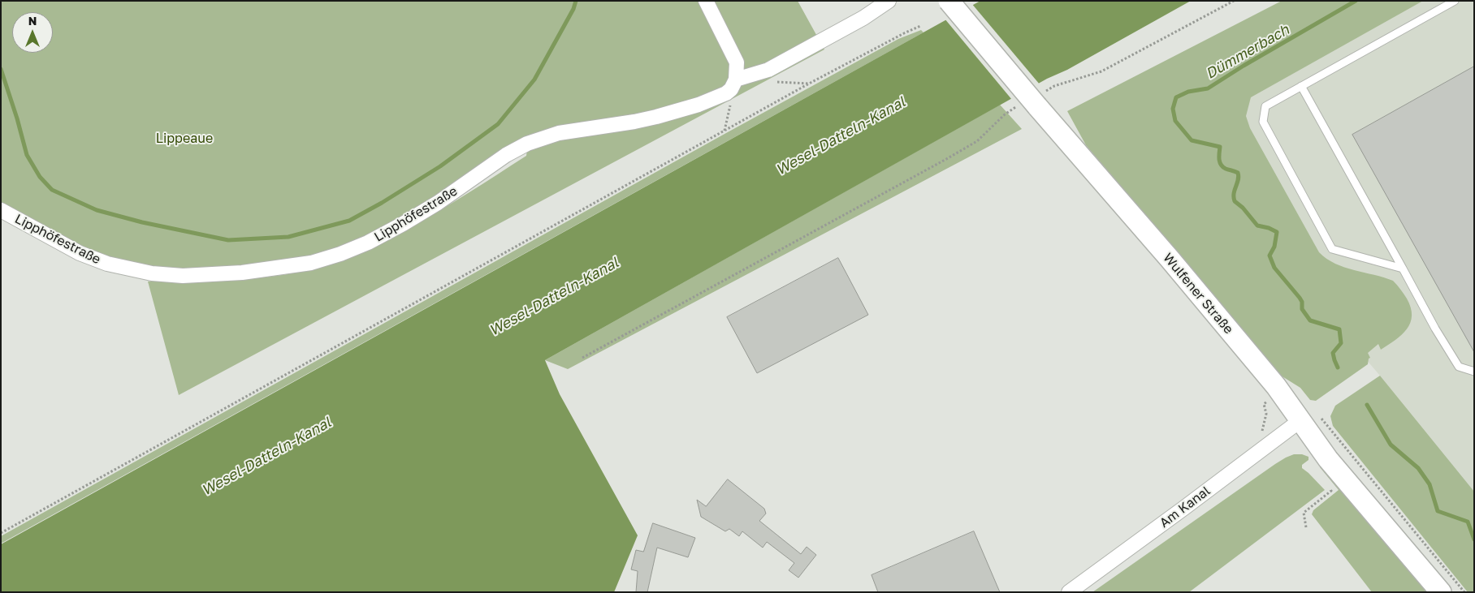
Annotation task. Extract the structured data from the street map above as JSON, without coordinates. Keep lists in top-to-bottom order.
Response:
{
  "streets": {
    "main road": ["Wulfener Straße"],
    "street": ["Lipphöfestraße", "Am Kanal"]
  },
  "crossings": [
    ["Wulfener Straße", "Am Kanal"]
  ],
  "water": ["Dümmerbach", "Wesel-Datteln-Kanal"],
  "parks": ["Lippeaue"],
  "north": "top"
}
